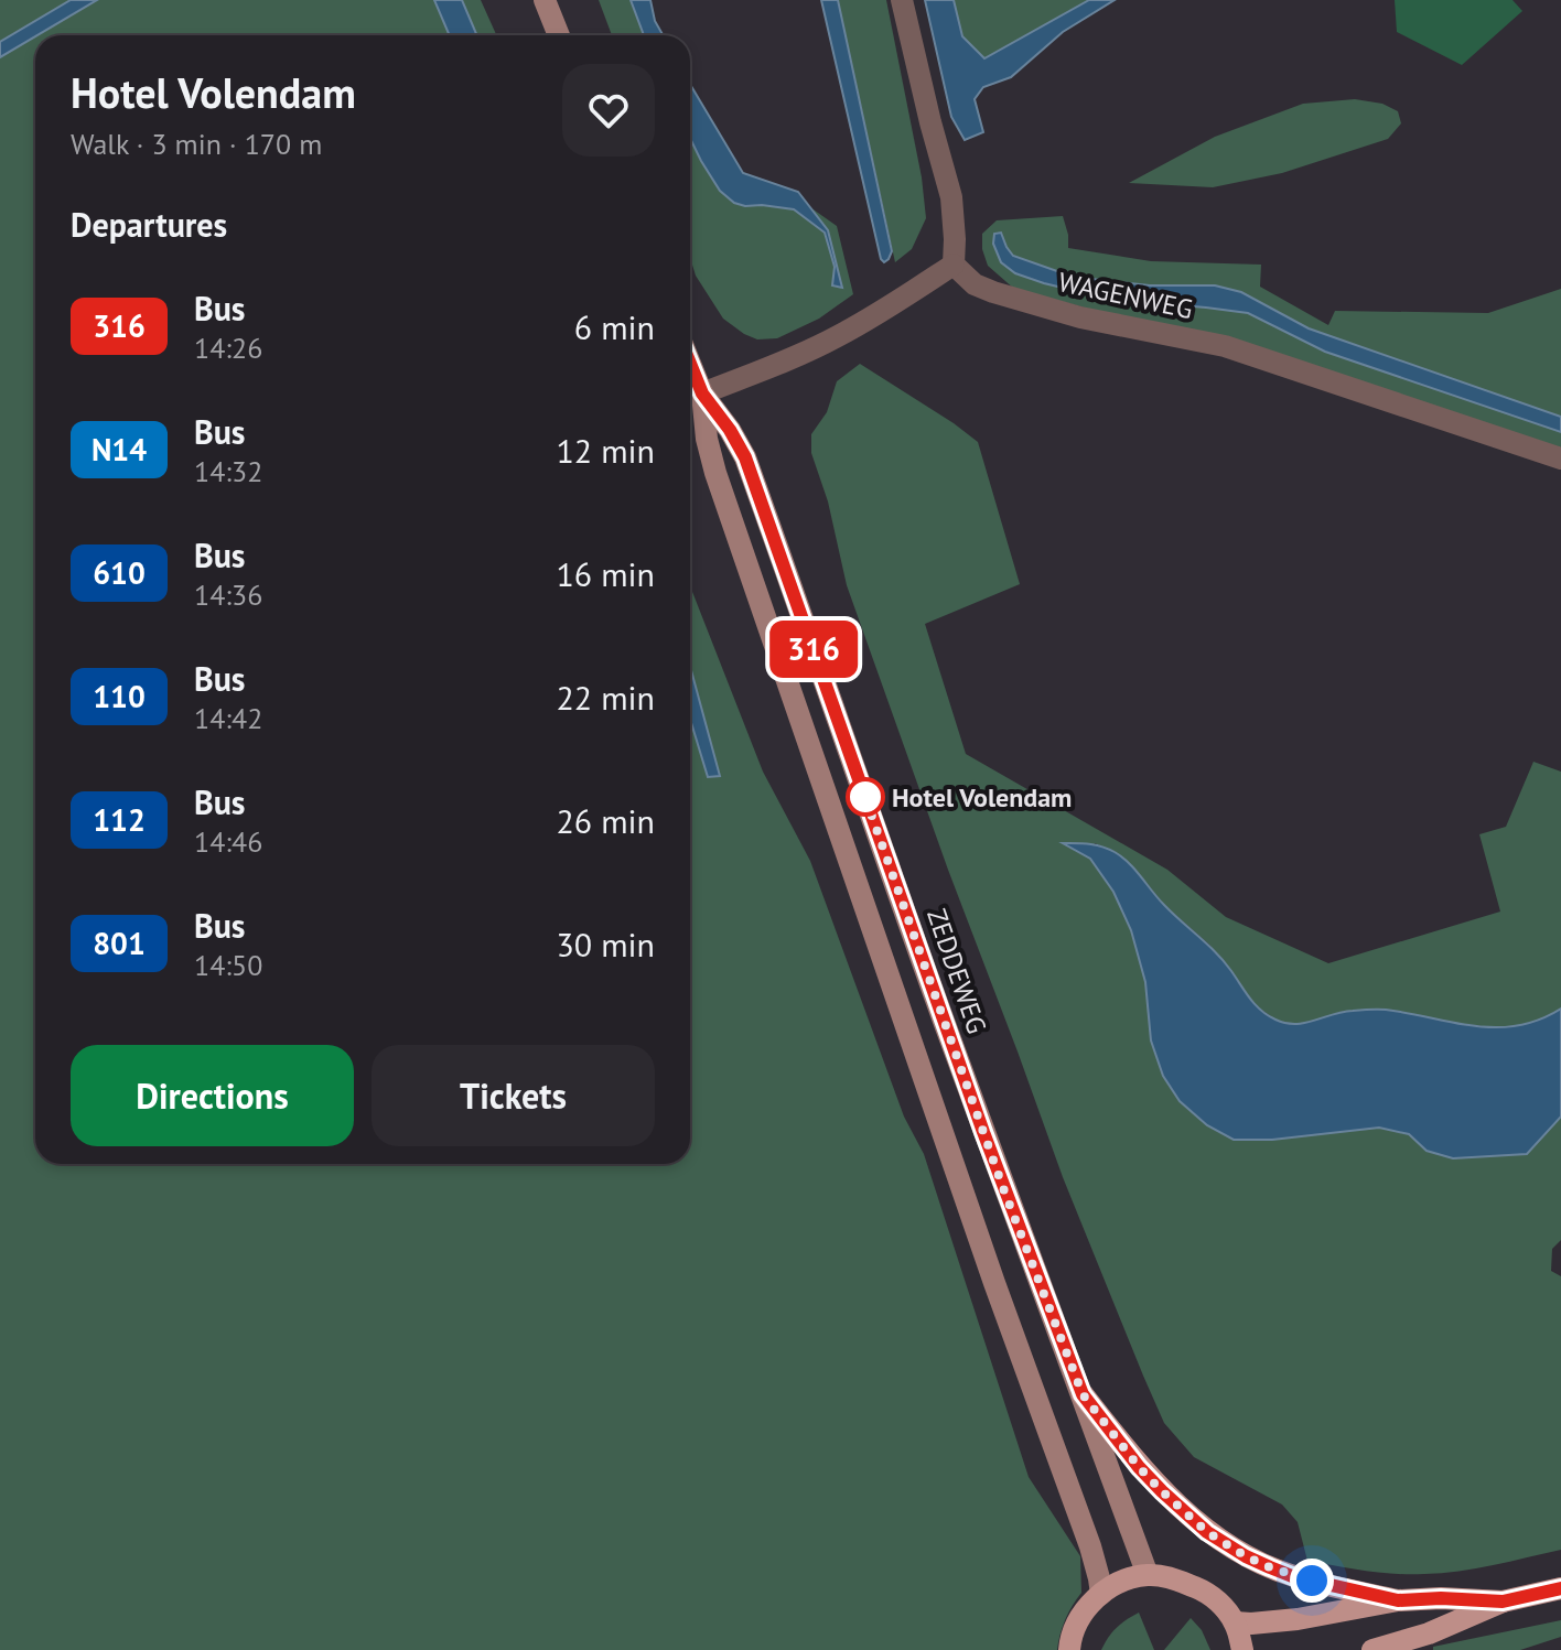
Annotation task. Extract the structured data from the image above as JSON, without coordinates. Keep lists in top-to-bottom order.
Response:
{
  "streets": {
    "main road": ["ZEDDEWEG"],
    "street": ["WAGENWEG"]
  },
  "places": ["Hotel Volendam"],
  "lines": ["bus line 316"],
  "page": {
    "on_map": "316",
    "heading": [
      ["Hotel Volendam", "Walk · 3 min · 170 m"],
      "Departures"
    ],
    "list": [
      {
        "mark": "316",
        "name": "Bus",
        "note": "14:26",
        "value": "6 min"
      },
      {
        "mark": "N14",
        "name": "Bus",
        "note": "14:32",
        "value": "12 min"
      },
      {
        "mark": "610",
        "name": "Bus",
        "note": "14:36",
        "value": "16 min"
      },
      {
        "mark": "110",
        "name": "Bus",
        "note": "14:42",
        "value": "22 min"
      },
      {
        "mark": "112",
        "name": "Bus",
        "note": "14:46",
        "value": "26 min"
      },
      {
        "mark": "801",
        "name": "Bus",
        "note": "14:50",
        "value": "30 min"
      }
    ],
    "buttons": ["Directions", "Tickets"]
  }
}
